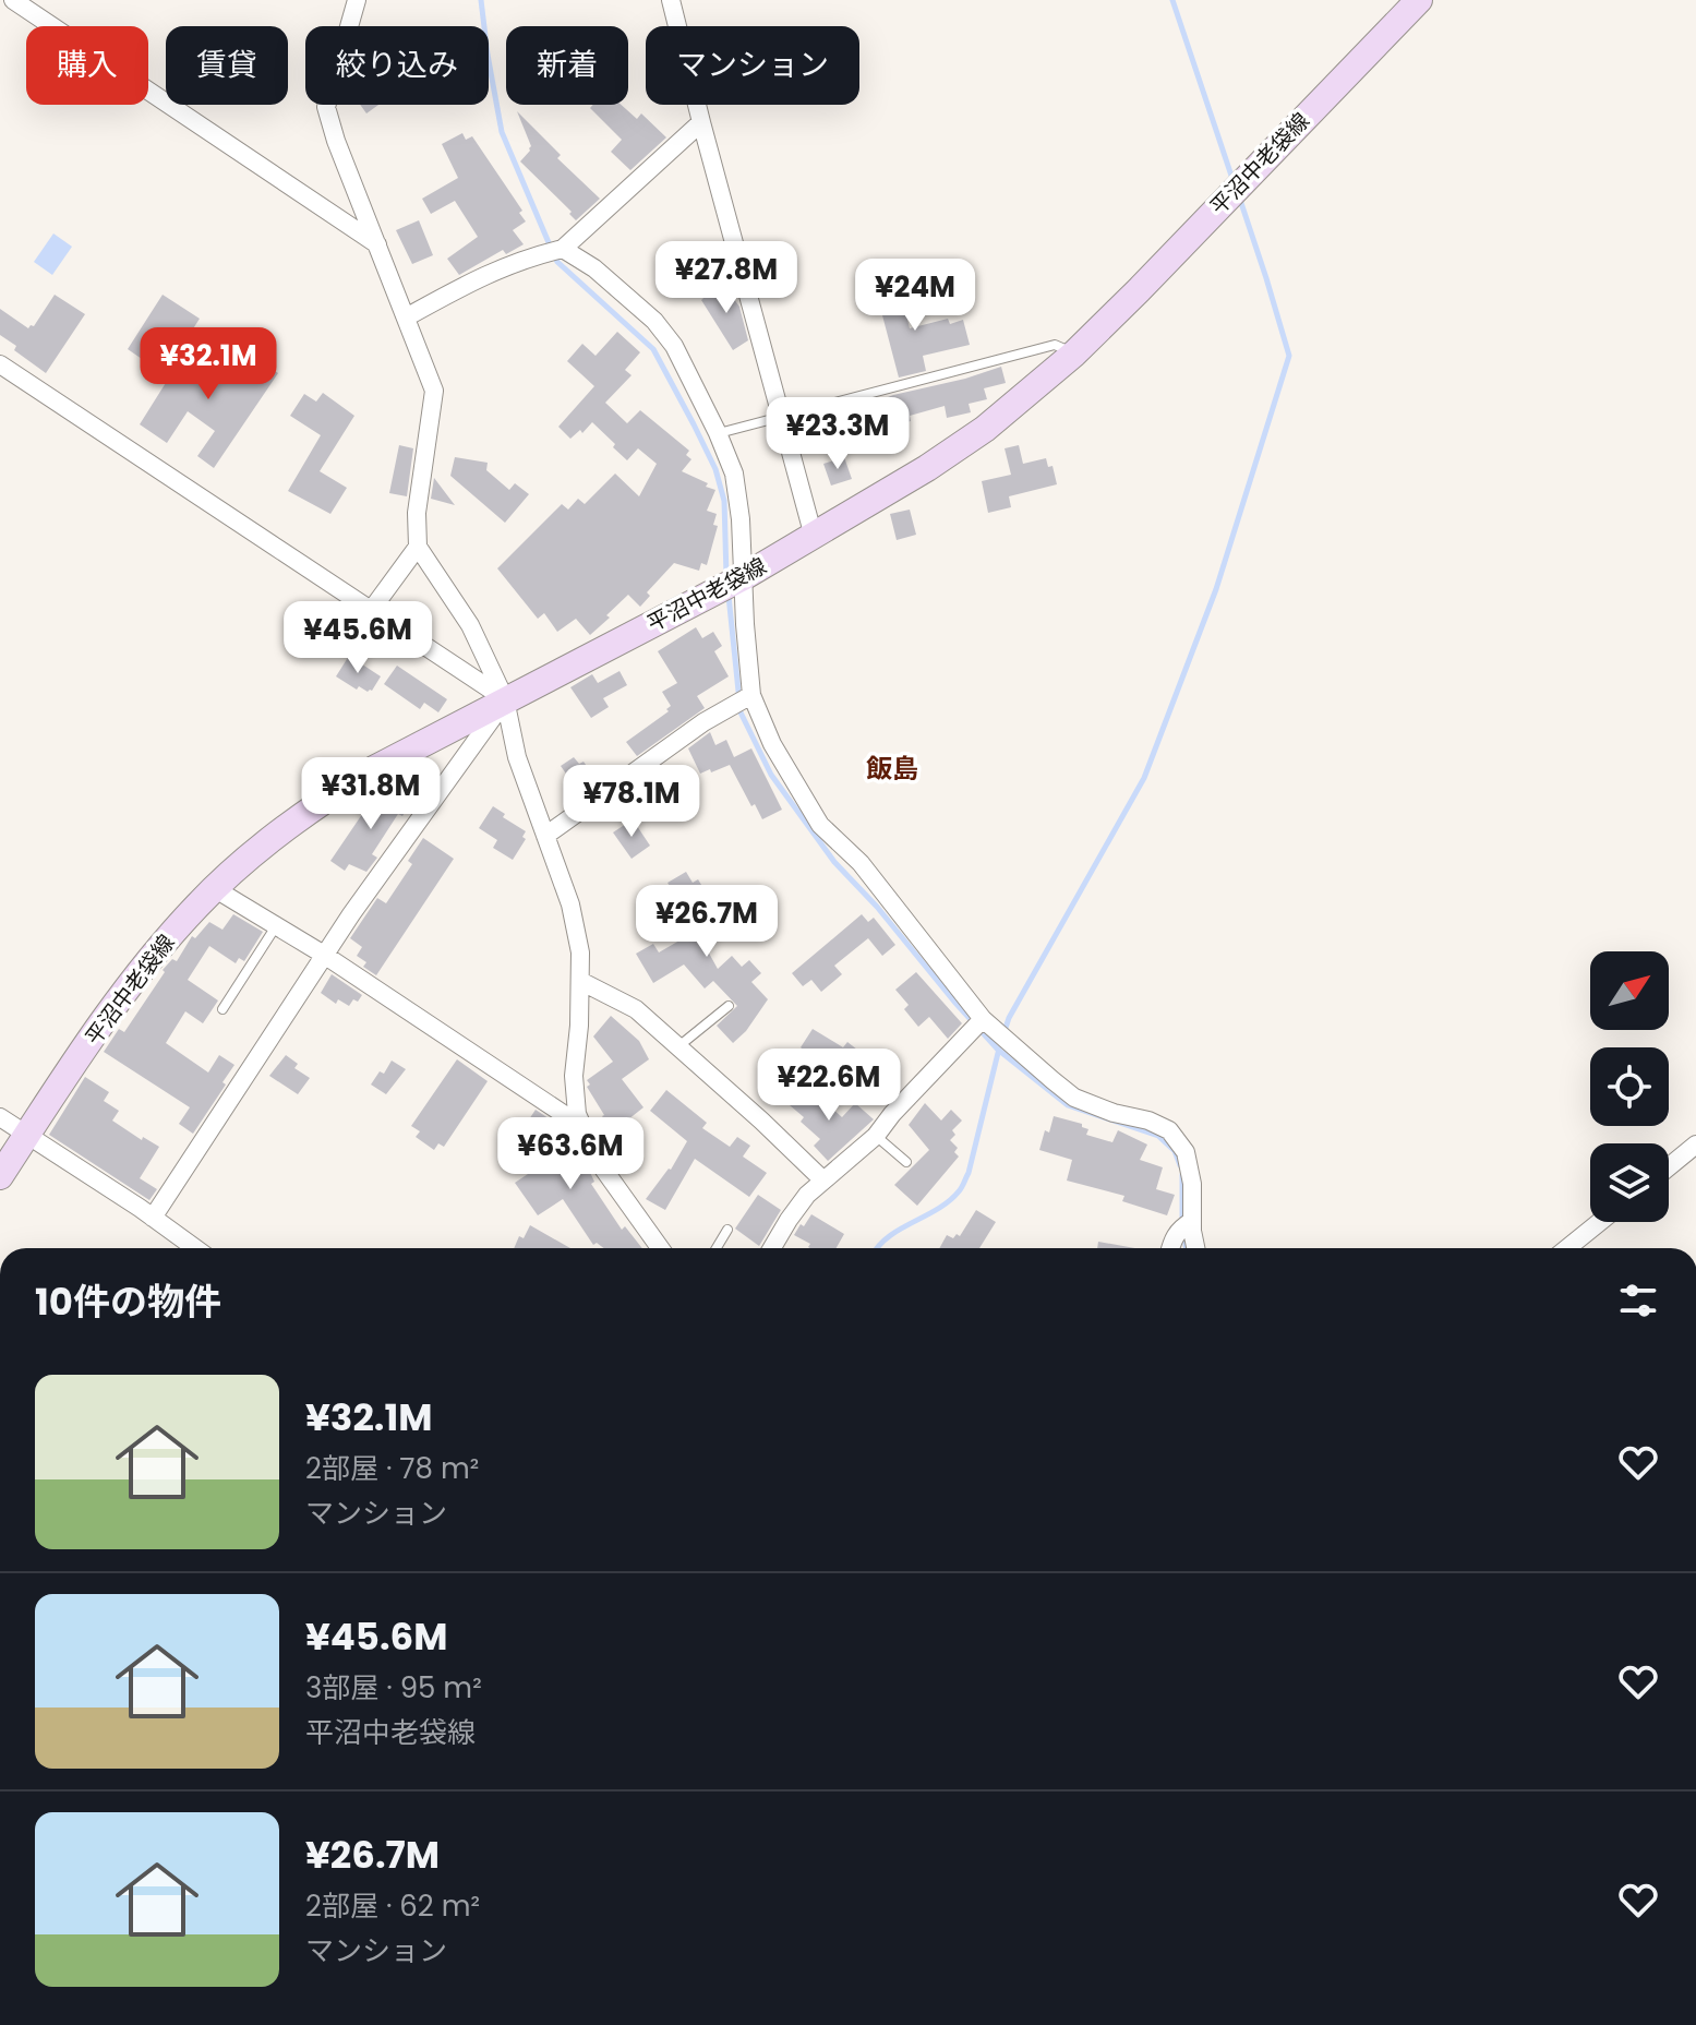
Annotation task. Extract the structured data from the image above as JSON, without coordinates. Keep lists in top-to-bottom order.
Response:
{
  "streets": {
    "main road": ["平沼中老袋線"]
  },
  "districts": ["飯島"],
  "north": "top right",
  "page": {
    "chip": [
      "購入",
      "賃貸",
      "絞り込み",
      "新着",
      "マンション"
    ],
    "price": [
      "¥27.8M",
      "¥24M",
      "¥32.1M",
      "¥23.3M",
      "¥45.6M",
      "¥31.8M",
      "¥78.1M",
      "¥26.7M",
      "¥22.6M",
      "¥63.6M"
    ],
    "heading": "10件の物件",
    "list": [
      {
        "name": "¥32.1M",
        "note": "2部屋 · 78 m² · マンション"
      },
      {
        "name": "¥45.6M",
        "note": "3部屋 · 95 m² · 平沼中老袋線"
      },
      {
        "name": "¥26.7M",
        "note": "2部屋 · 62 m² · マンション"
      }
    ]
  }
}
